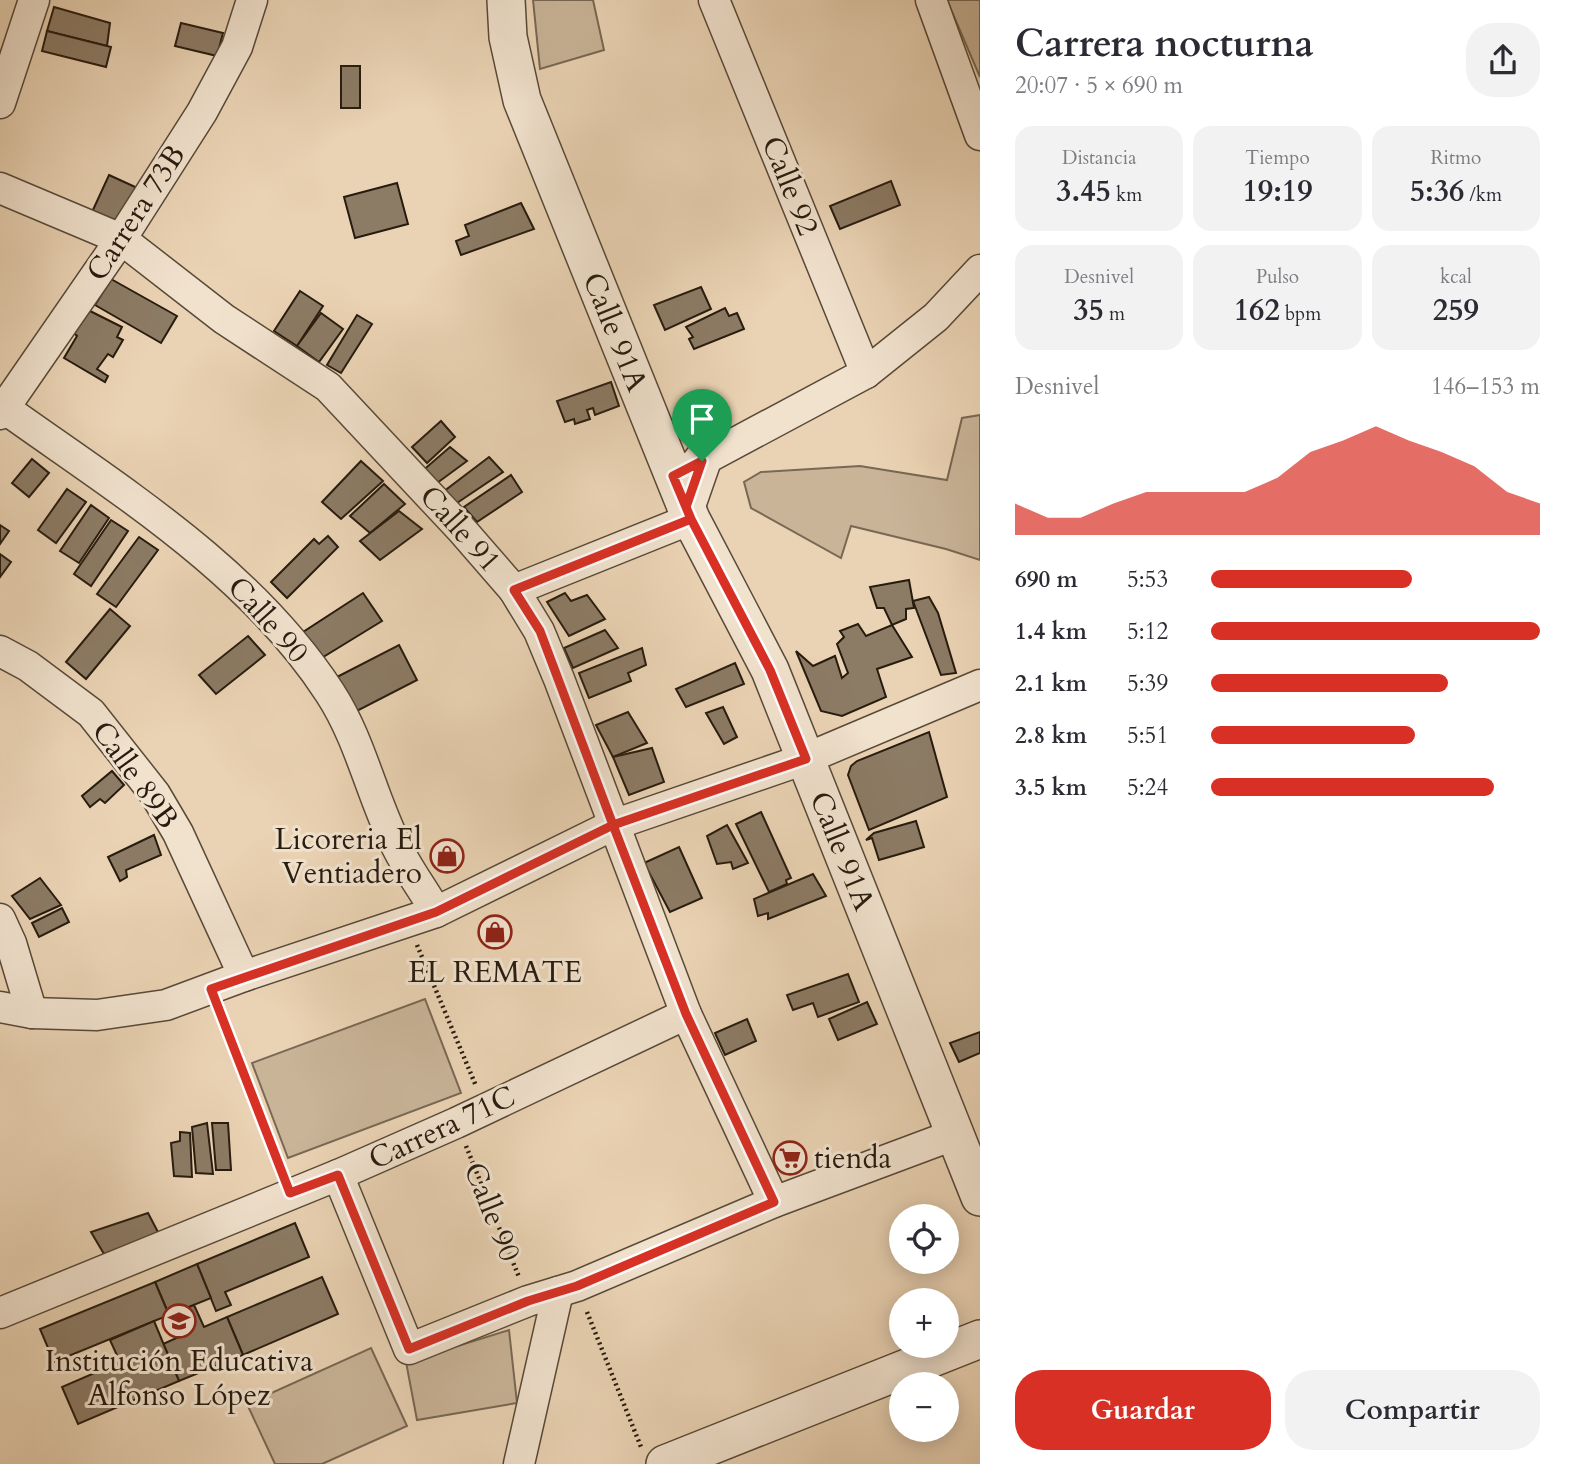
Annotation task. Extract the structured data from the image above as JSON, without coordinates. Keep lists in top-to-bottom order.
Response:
{
  "streets": {
    "street": [
      "Calle 92",
      "Carrera 73B",
      "Calle 91A",
      "Calle 91",
      "Calle 90",
      "Calle 89B",
      "Carrera 71C"
    ]
  },
  "crossings": [
    ["Carrera 73B", "Calle 91"],
    ["Carrera 73B", "Calle 90"],
    ["Calle 91", "Carrera 71C"],
    ["Calle 90", "Carrera 71C"]
  ],
  "places": {
    "shop": ["Licoreria El Ventiadero", "EL REMATE"],
    "supermarket": ["tienda"],
    "school or university": ["Institución Educativa Alfonso López"]
  },
  "page": {
    "heading": ["Carrera nocturna", "20:07 · 5 × 690 m"],
    "stats": [
      ["Distancia", "3.45 km"],
      ["Tiempo", "19:19"],
      ["Ritmo", "5:36 /km"],
      ["Desnivel", "35 m"],
      ["Pulso", "162 bpm"],
      ["kcal", "259"]
    ],
    "chart": ["Desnivel", "146–153 m"],
    "list": [
      {
        "name": "690 m",
        "note": "5:53"
      },
      {
        "name": "1.4 km",
        "note": "5:12"
      },
      {
        "name": "2.1 km",
        "note": "5:39"
      },
      {
        "name": "2.8 km",
        "note": "5:51"
      },
      {
        "name": "3.5 km",
        "note": "5:24"
      }
    ],
    "map_buttons": ["+", "−"],
    "buttons": ["Guardar", "Compartir"]
  }
}
